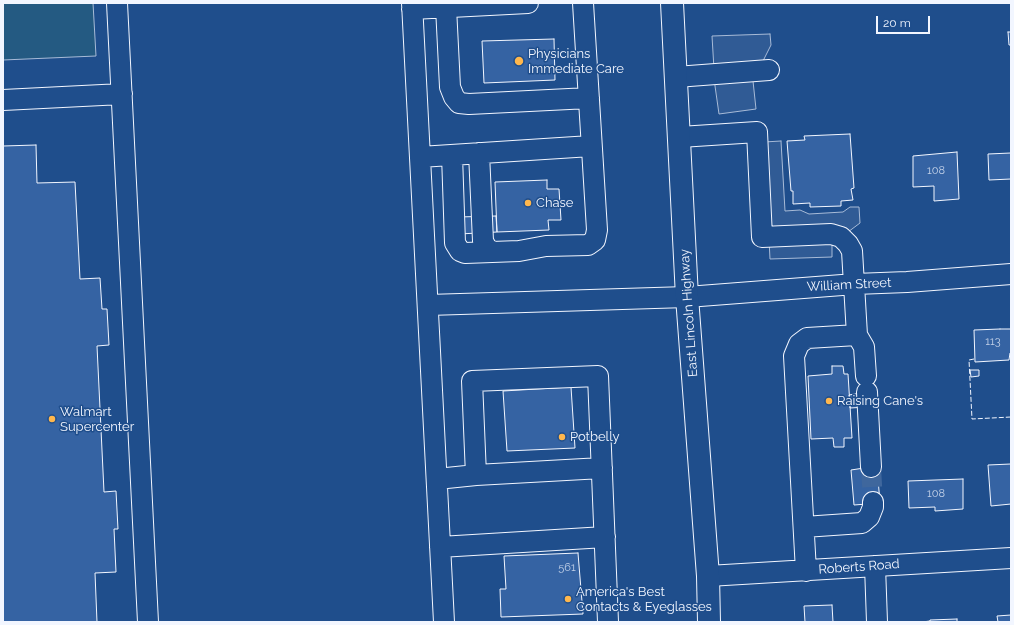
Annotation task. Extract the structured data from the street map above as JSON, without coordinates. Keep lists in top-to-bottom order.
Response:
{
  "streets": {
    "main road": ["East Lincoln Highway"],
    "street": ["William Street", "Roberts Road"]
  },
  "crossings": [
    ["William Street", "East Lincoln Highway"],
    ["East Lincoln Highway", "Roberts Road"]
  ],
  "places": [
    "Physicians Immediate Care",
    "Chase",
    "Raising Cane's",
    "Walmart Supercenter",
    "Potbelly",
    "America's Best Contacts & Eyeglasses"
  ],
  "house_numbers": [
    "108",
    "113",
    "108",
    "561"
  ],
  "scale_bar": "20 m"
}
